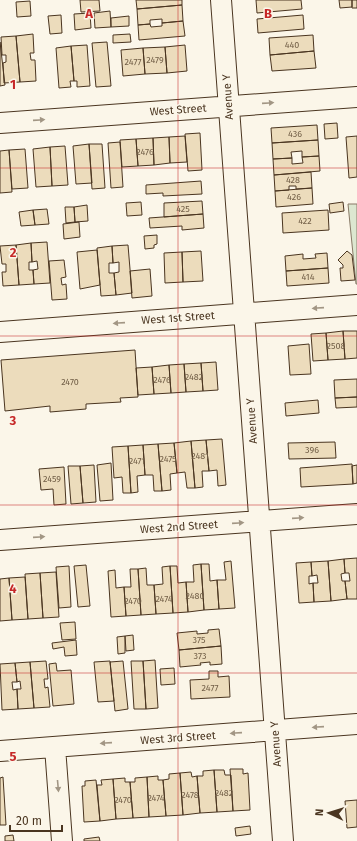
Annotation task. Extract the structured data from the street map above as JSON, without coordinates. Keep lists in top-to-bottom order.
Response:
{
  "streets": {
    "street": [
      "Avenue Y",
      "West Street",
      "West 1st Street",
      "West 2nd Street",
      "West 3rd Street"
    ]
  },
  "crossings": [
    ["Avenue Y", "West Street"],
    ["Avenue Y", "West 1st Street"],
    ["Avenue Y", "West 2nd Street"],
    ["Avenue Y", "West 3rd Street"]
  ],
  "one_way": [
    "West Street",
    "West 1st Street",
    "West 2nd Street",
    "West 3rd Street"
  ],
  "house_numbers": [
    "440",
    "2479",
    "2477",
    "436",
    "2476",
    "428",
    "426",
    "425",
    "422",
    "414",
    "2508",
    "2482",
    "2476",
    "2470",
    "396",
    "2481",
    "2475",
    "2471",
    "2459",
    "2480",
    "2474",
    "2470",
    "375",
    "373",
    "2477",
    "2482",
    "2478",
    "2474",
    "2470"
  ],
  "scale_bar": "20 m",
  "north": "left",
  "grid": {
    "columns": ["A", "B"],
    "rows": [
      "1",
      "2",
      "3",
      "4",
      "5"
    ]
  }
}
